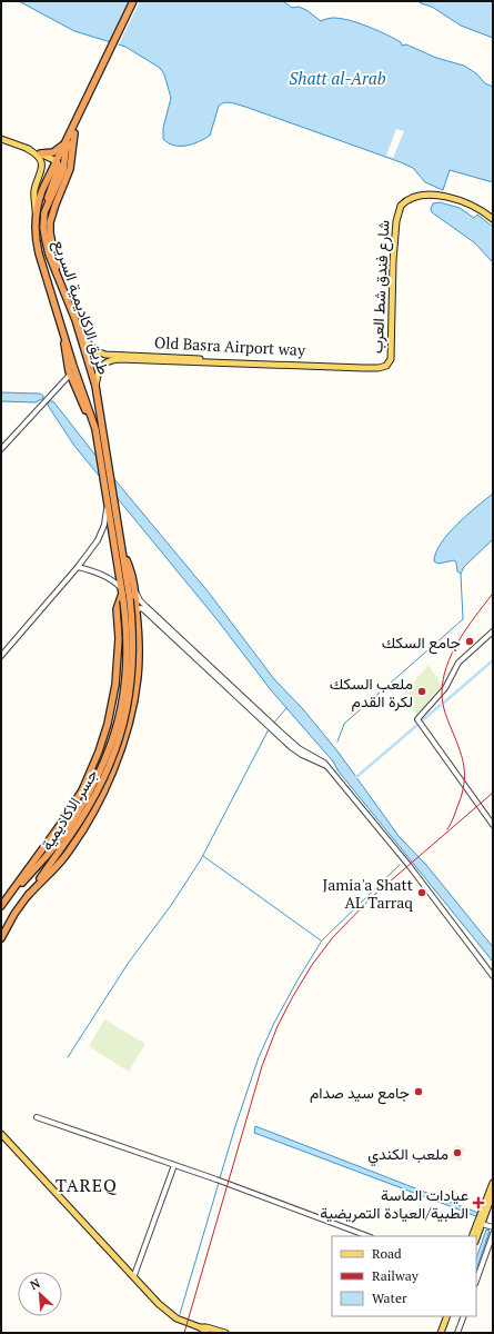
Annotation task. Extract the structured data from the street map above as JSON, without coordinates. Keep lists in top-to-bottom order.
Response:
{
  "streets": {
    "highway": ["طريق الاكاديمية السريع", "جسر الاكاديمية"],
    "main road": ["شارع فندق شط العرب", "Old Basra Airport way"]
  },
  "crossings": [
    ["شارع فندق شط العرب", "Old Basra Airport way"],
    ["طريق الاكاديمية السريع", "Old Basra Airport way"]
  ],
  "districts": ["TAREQ"],
  "water": ["Shatt al-Arab"],
  "places": {
    "other": [
      "جامع السكك",
      "ملعب السكك لكرة القدم",
      "Jamia'a Shatt AL Tarraq",
      "جامع سيد صدام",
      "ملعب الكندي"
    ],
    "health": ["عيادات الماسة الطبية/العيادة التمريضية"]
  },
  "legend": ["Road", "Railway", "Water"],
  "north": "top left"
}
